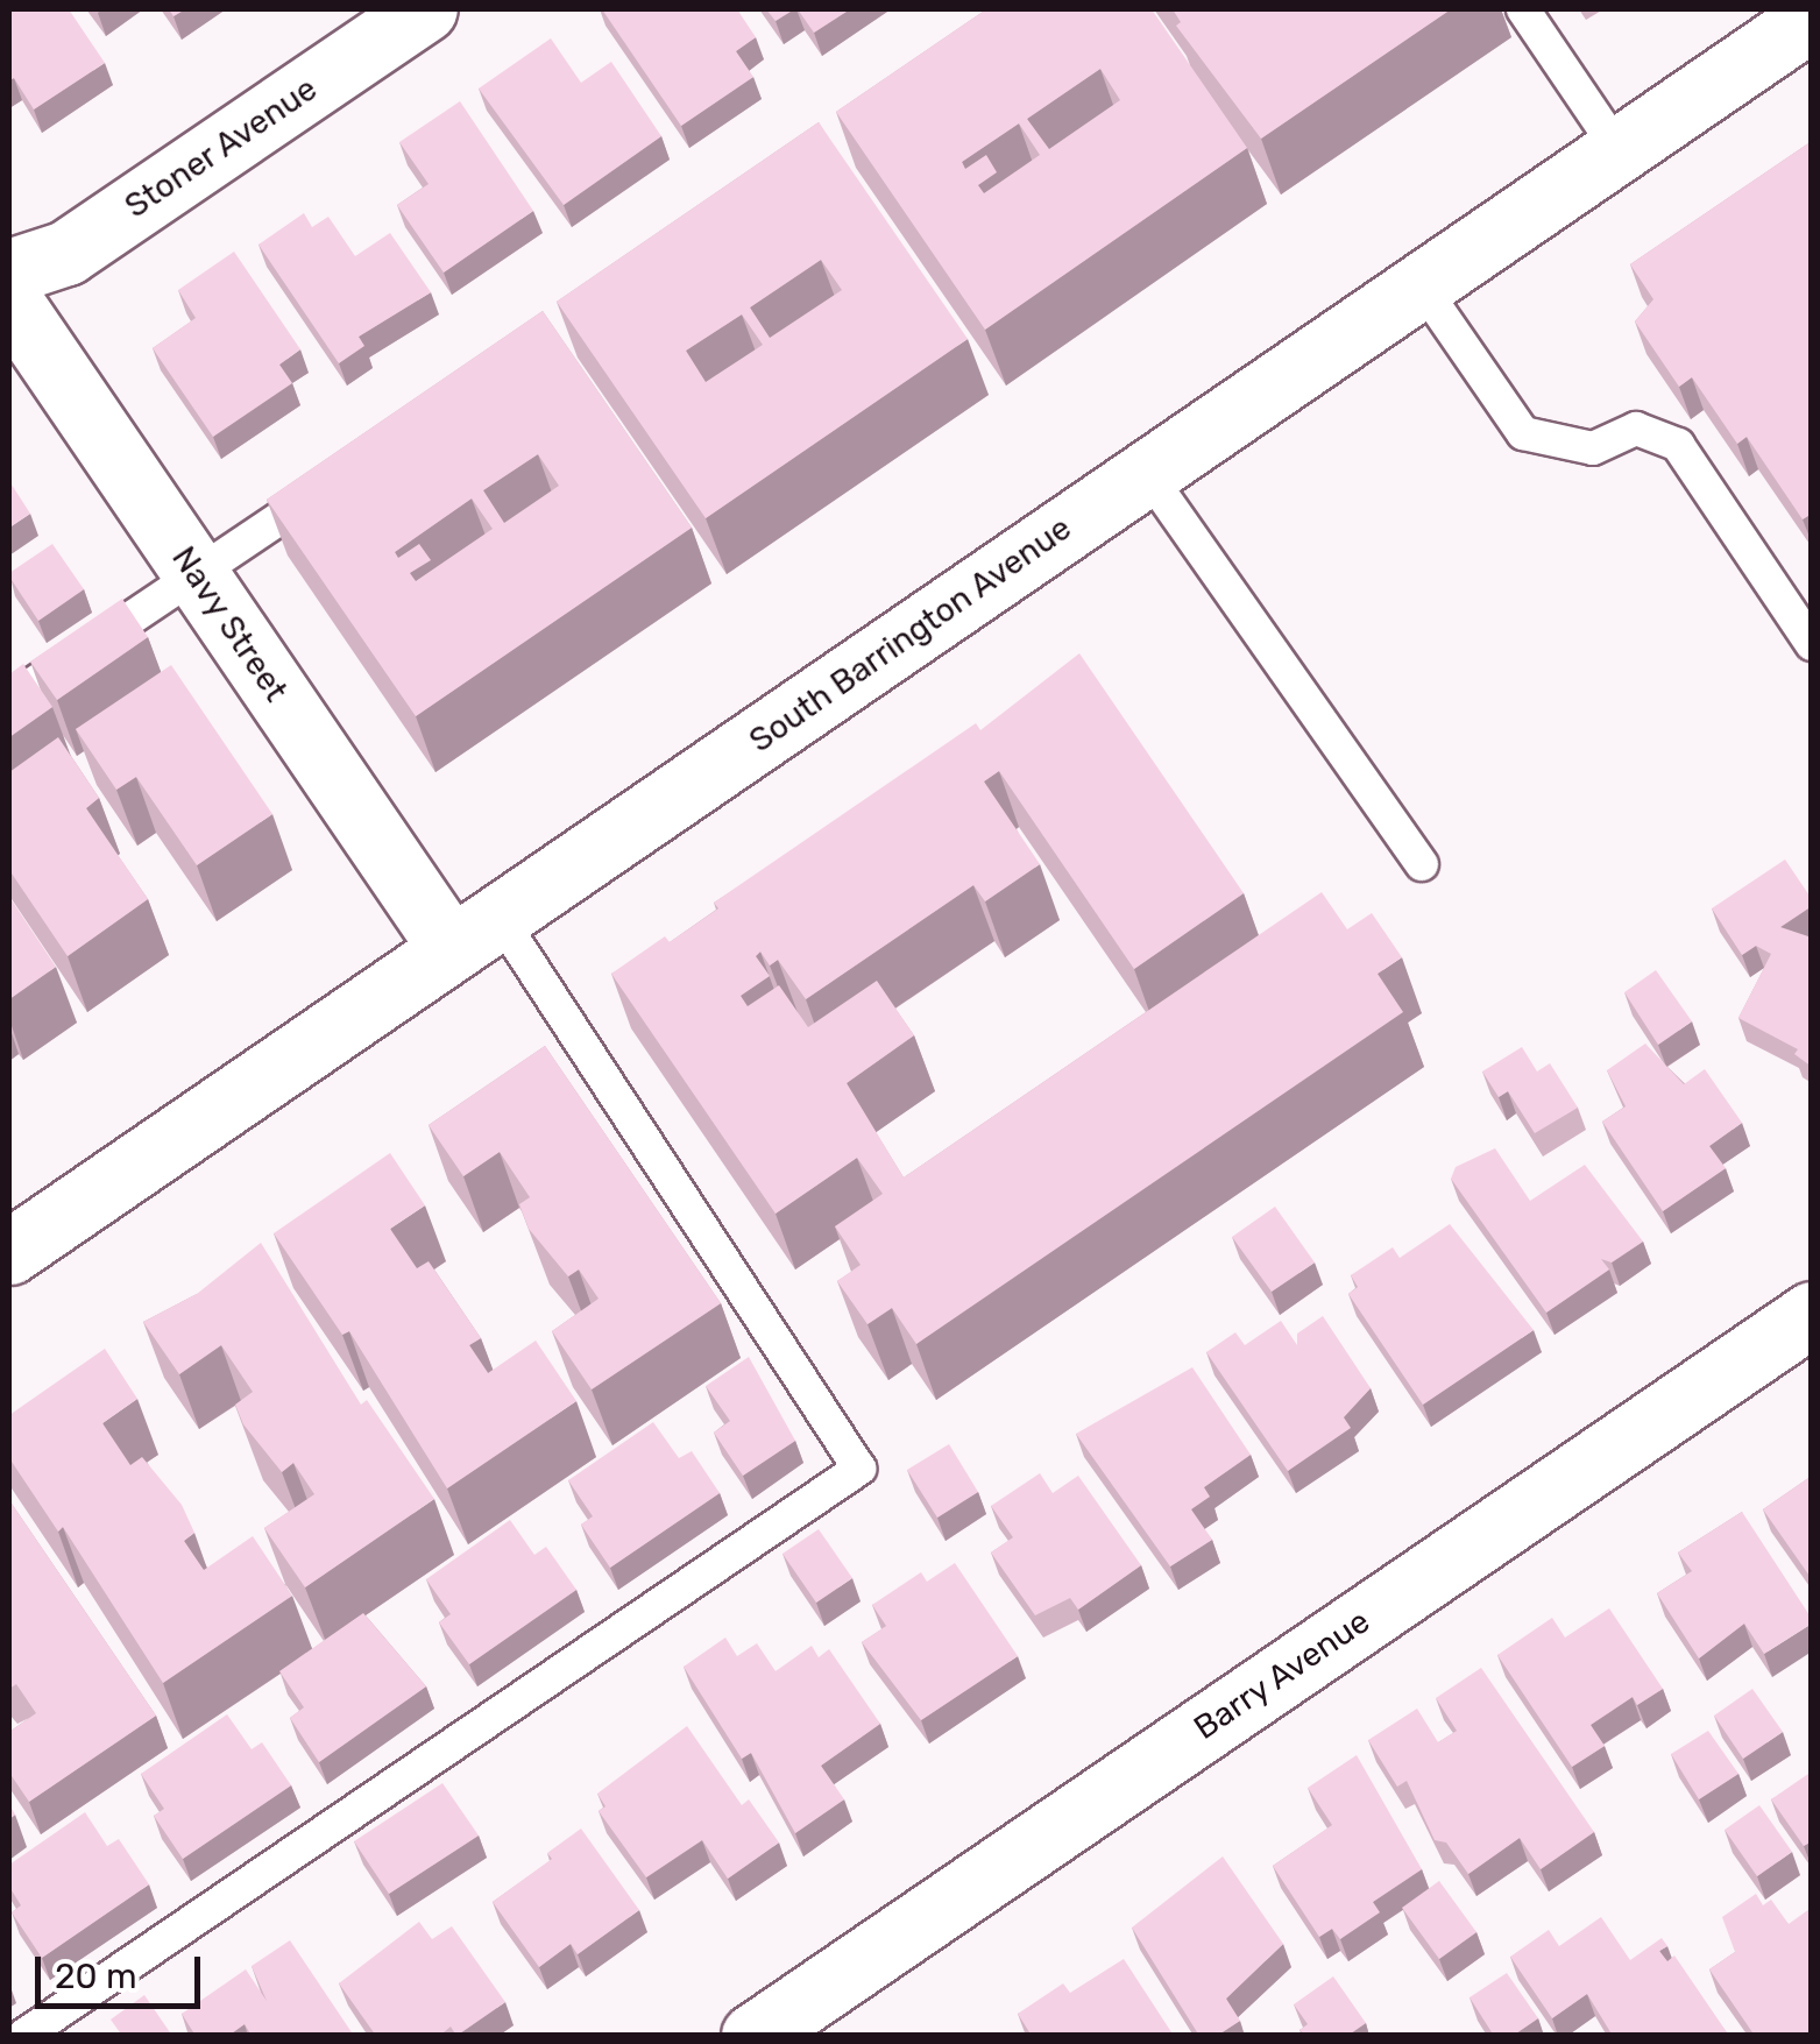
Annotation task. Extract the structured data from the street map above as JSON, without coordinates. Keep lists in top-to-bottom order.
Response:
{
  "streets": {
    "street": [
      "Stoner Avenue",
      "Navy Street",
      "South Barrington Avenue",
      "Barry Avenue"
    ]
  },
  "crossings": [
    ["Navy Street", "South Barrington Avenue"]
  ],
  "scale_bar": "20 m"
}
